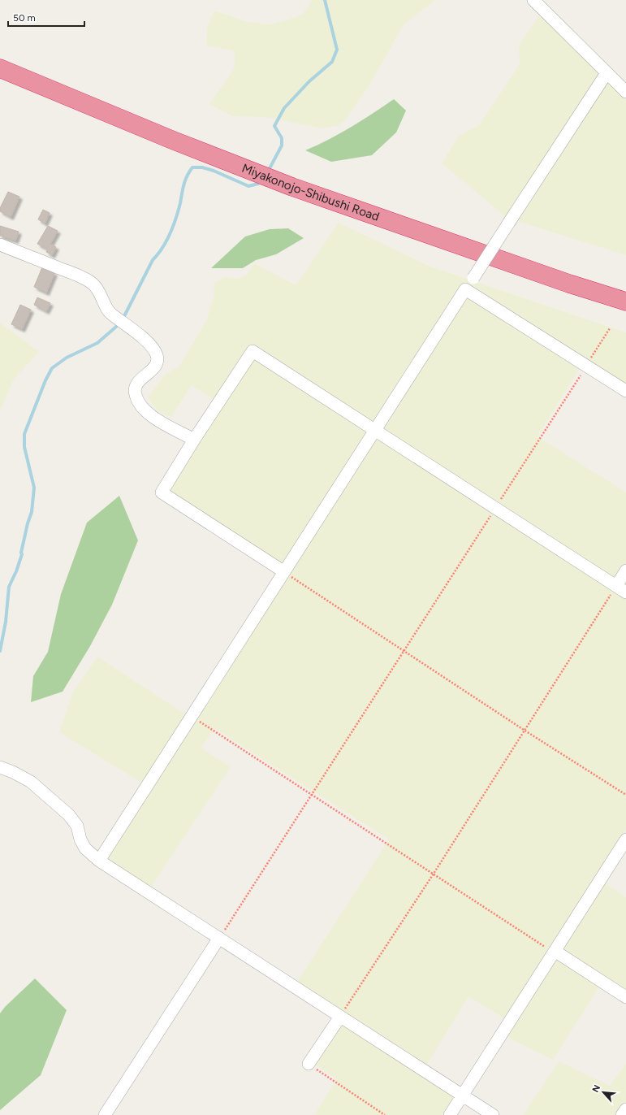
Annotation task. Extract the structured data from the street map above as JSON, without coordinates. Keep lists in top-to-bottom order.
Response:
{
  "streets": {
    "highway": ["Miyakonojo-Shibushi Road"]
  },
  "scale_bar": "50 m",
  "north": "top left"
}
